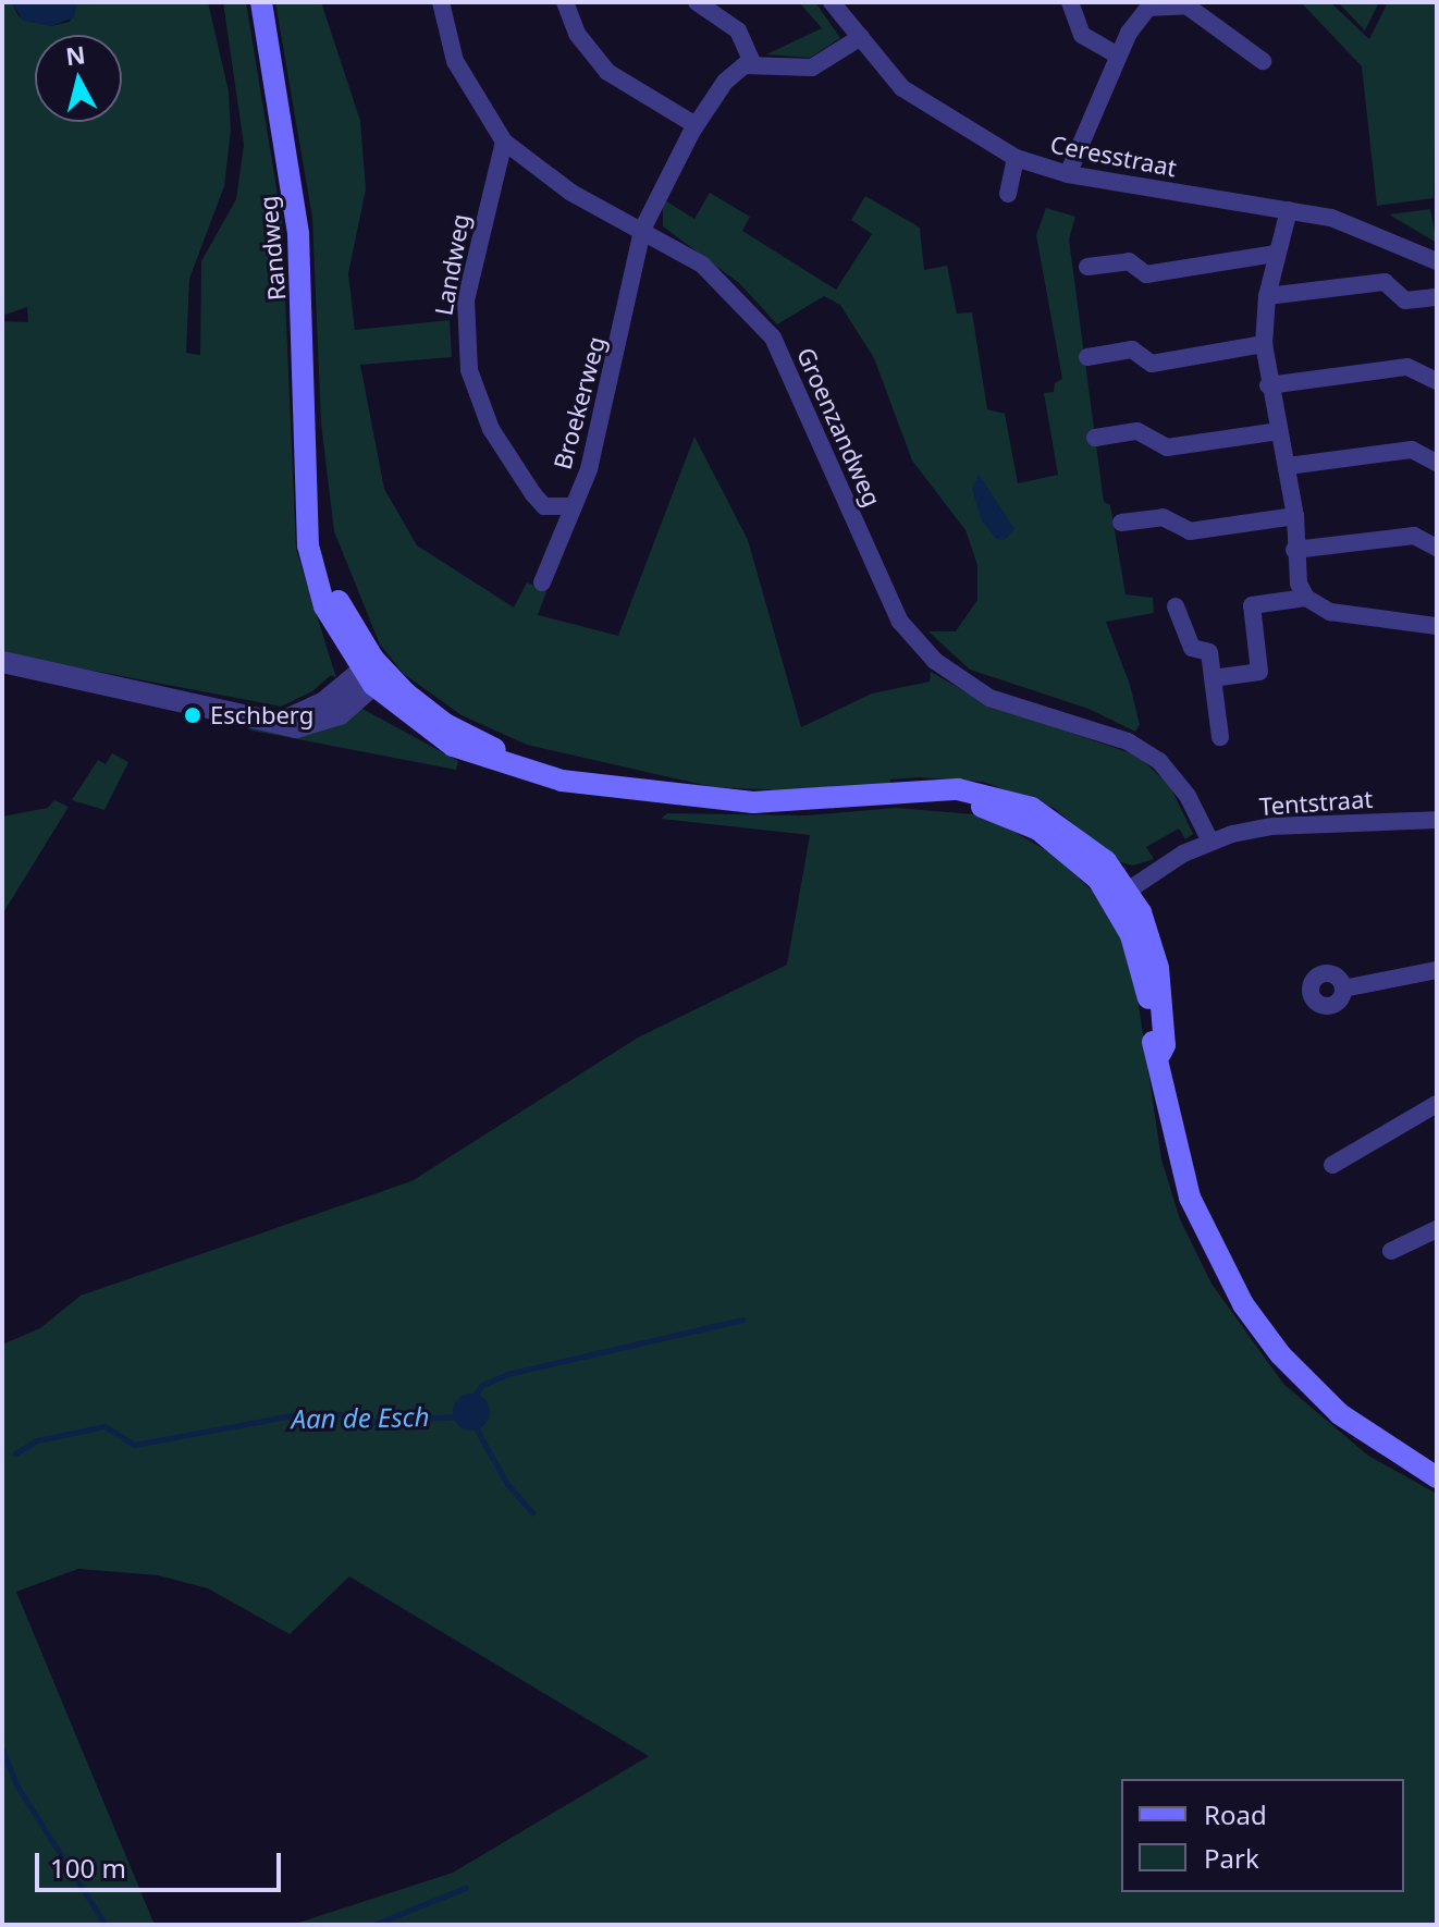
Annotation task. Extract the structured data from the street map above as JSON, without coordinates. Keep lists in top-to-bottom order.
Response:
{
  "streets": {
    "main road": ["Randweg"],
    "street": [
      "Ceresstraat",
      "Landweg",
      "Broekerweg",
      "Groenzandweg",
      "Tentstraat"
    ]
  },
  "crossings": [
    ["Randweg", "Tentstraat"],
    ["Landweg", "Broekerweg"],
    ["Landweg", "Groenzandweg"],
    ["Broekerweg", "Groenzandweg"],
    ["Groenzandweg", "Tentstraat"]
  ],
  "water": ["Aan de Esch"],
  "places": ["Eschberg"],
  "legend": ["Road", "Park"],
  "scale_bar": "100 m",
  "north": "top"
}
